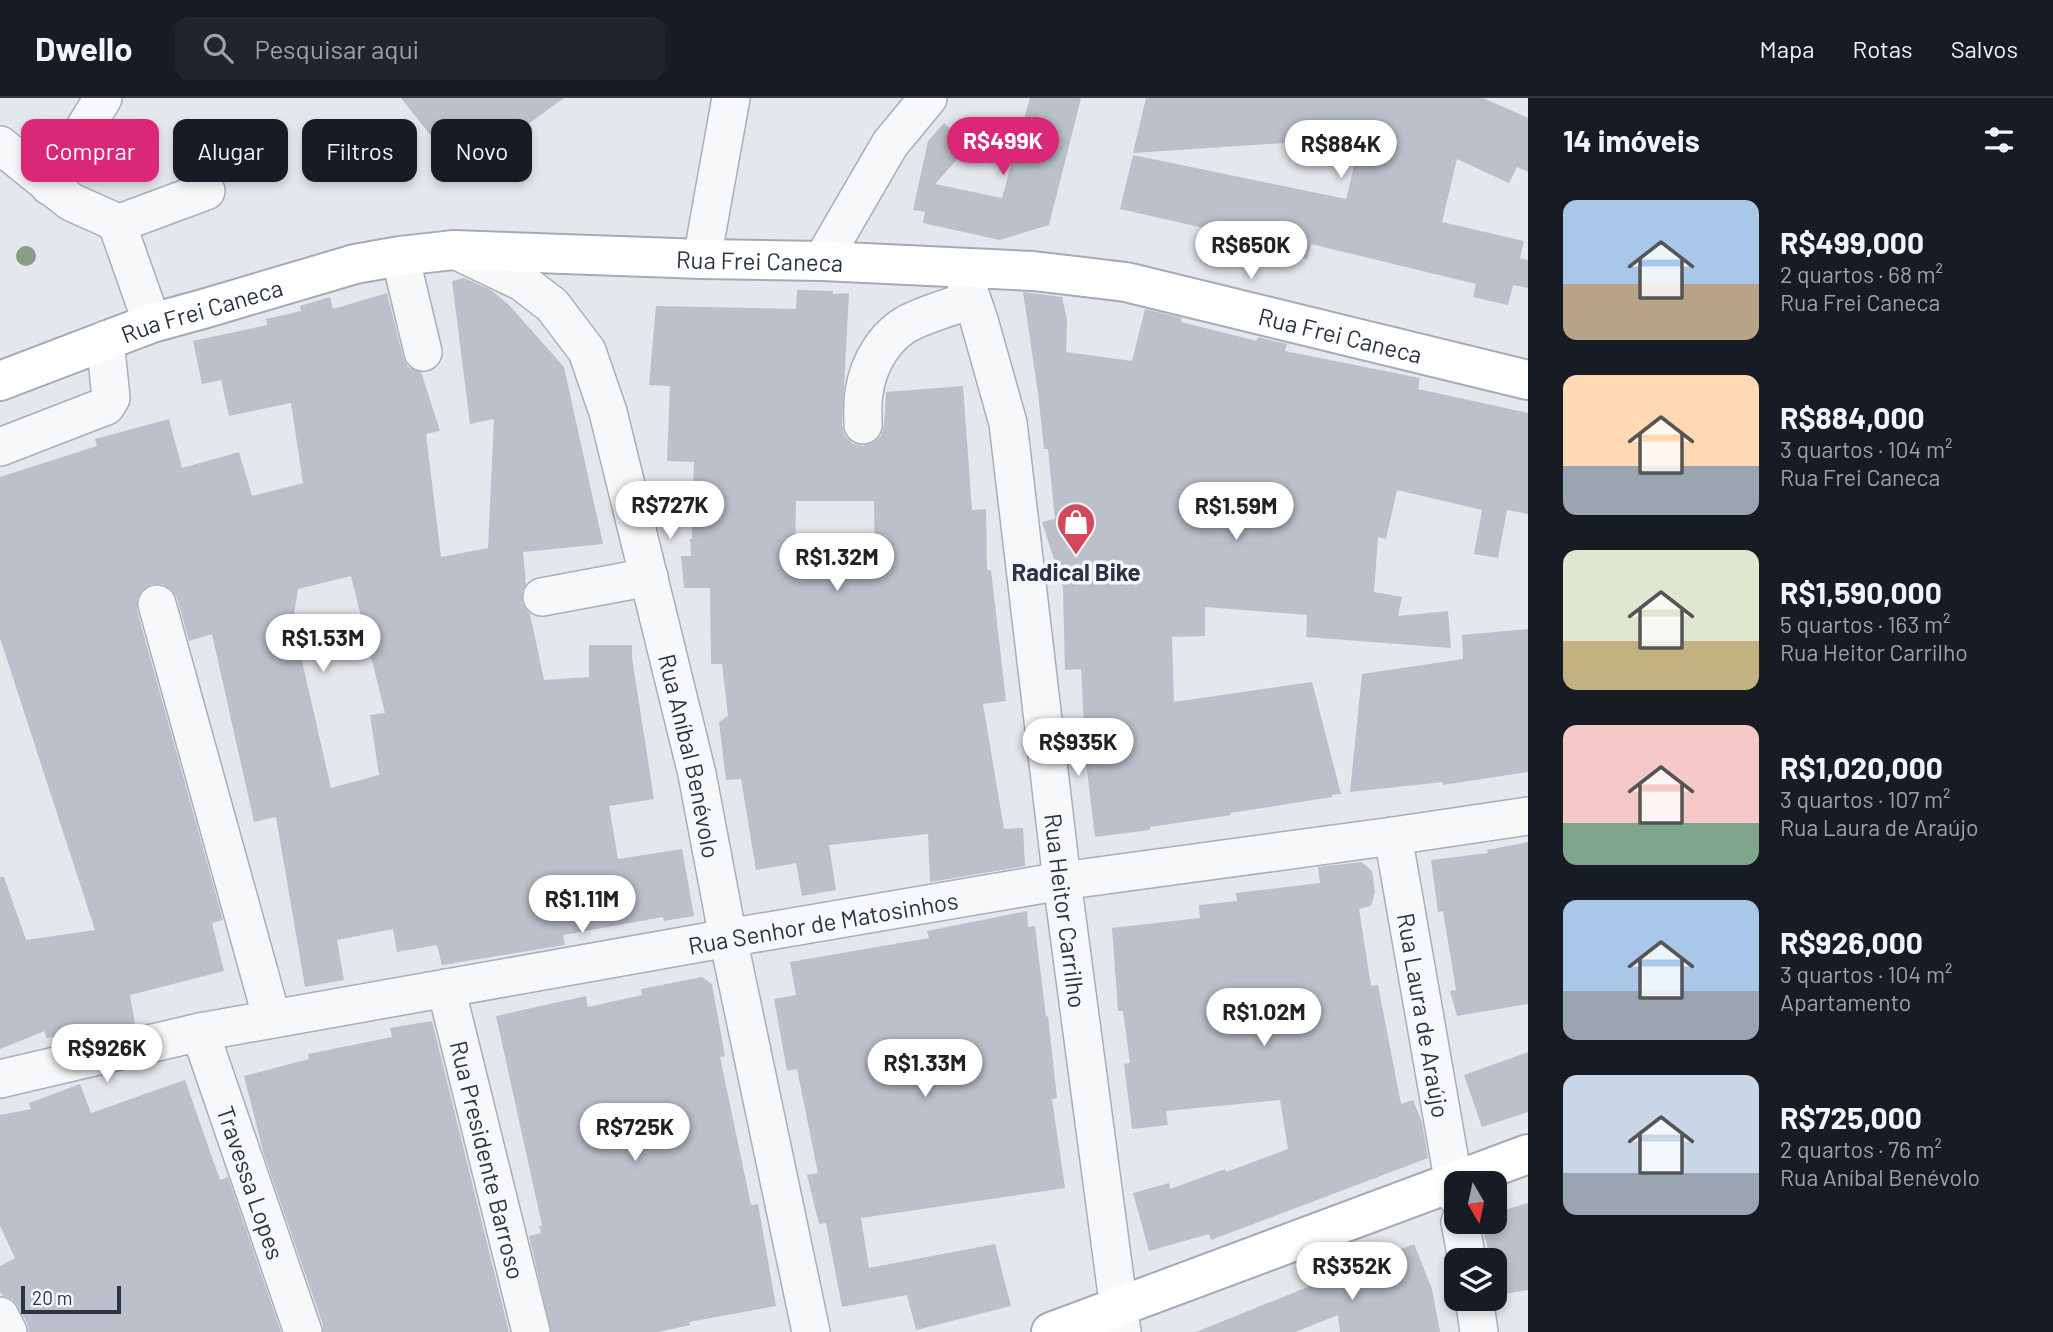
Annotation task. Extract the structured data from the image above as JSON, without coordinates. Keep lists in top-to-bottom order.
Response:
{
  "streets": {
    "main road": ["Rua Frei Caneca"],
    "street": [
      "Rua Aníbal Benévolo",
      "Rua Heitor Carrilho",
      "Rua Senhor de Matosinhos",
      "Rua Laura de Araújo",
      "Rua Presidente Barroso",
      "Travessa Lopes"
    ]
  },
  "crossings": [
    ["Rua Frei Caneca", "Rua Aníbal Benévolo"],
    ["Rua Frei Caneca", "Rua Heitor Carrilho"],
    ["Rua Aníbal Benévolo", "Rua Senhor de Matosinhos"],
    ["Rua Heitor Carrilho", "Rua Senhor de Matosinhos"],
    ["Rua Senhor de Matosinhos", "Rua Laura de Araújo"],
    ["Rua Senhor de Matosinhos", "Rua Presidente Barroso"],
    ["Rua Senhor de Matosinhos", "Travessa Lopes"]
  ],
  "places": {
    "shop": ["Radical Bike"]
  },
  "scale_bar": "20 m",
  "north": "bottom",
  "page": {
    "header": "Dwello",
    "search": "Pesquisar aqui",
    "nav": ["Mapa", "Rotas", "Salvos"],
    "heading": "14 imóveis",
    "price": [
      "R$499K",
      "R$884K",
      "R$650K",
      "R$727K",
      "R$1.59M",
      "R$1.32M",
      "R$1.53M",
      "R$935K",
      "R$1.11M",
      "R$1.02M",
      "R$926K",
      "R$1.33M",
      "R$725K",
      "R$352K"
    ],
    "chip": [
      "Comprar",
      "Alugar",
      "Filtros",
      "Novo"
    ],
    "list": [
      {
        "name": "R$499,000",
        "note": "2 quartos · 68 m² · Rua Frei Caneca"
      },
      {
        "name": "R$884,000",
        "note": "3 quartos · 104 m² · Rua Frei Caneca"
      },
      {
        "name": "R$1,590,000",
        "note": "5 quartos · 163 m² · Rua Heitor Carrilho"
      },
      {
        "name": "R$1,020,000",
        "note": "3 quartos · 107 m² · Rua Laura de Araújo"
      },
      {
        "name": "R$926,000",
        "note": "3 quartos · 104 m² · Apartamento"
      },
      {
        "name": "R$725,000",
        "note": "2 quartos · 76 m² · Rua Aníbal Benévolo"
      }
    ],
    "scale": "20 m"
  }
}
